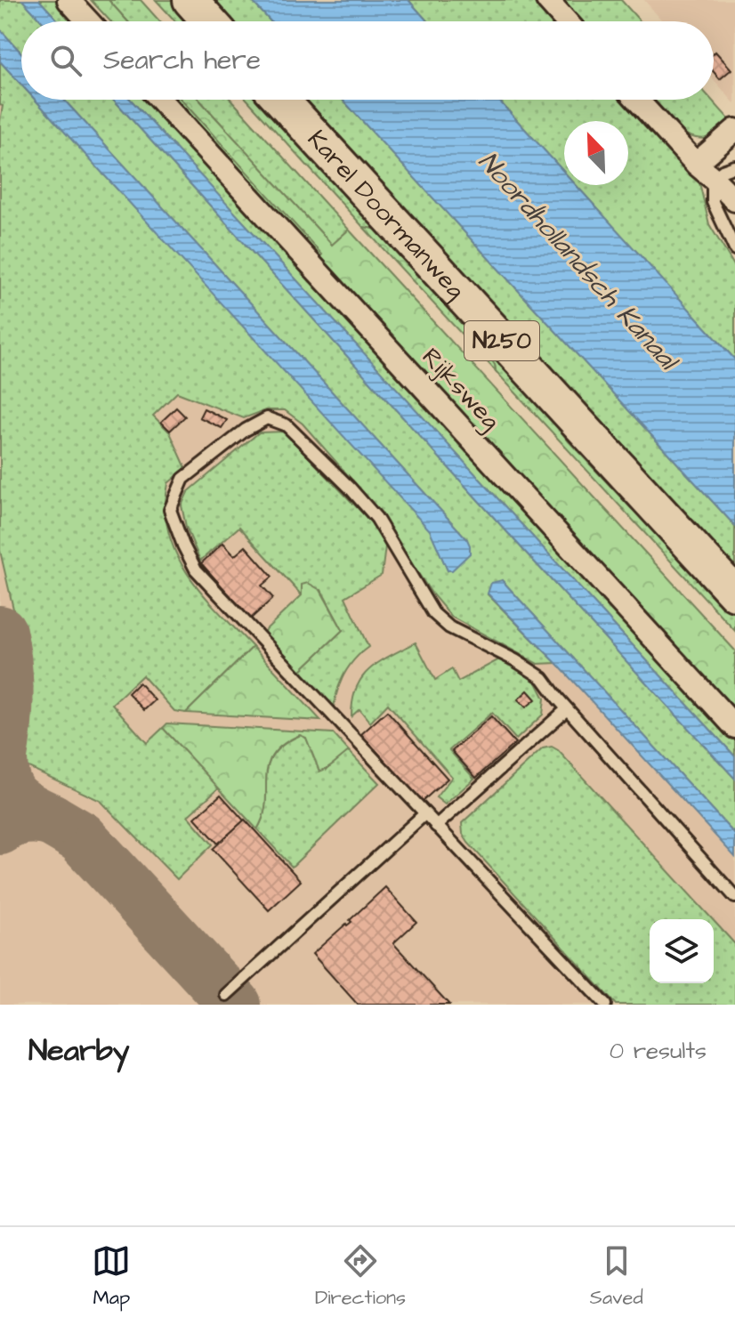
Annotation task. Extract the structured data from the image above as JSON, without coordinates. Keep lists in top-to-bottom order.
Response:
{
  "streets": {
    "main road": ["Karel Doormanweg", "N250"],
    "street": ["Rijksweg"]
  },
  "water": ["Noordhollandsch Kanaal"],
  "north": "top left",
  "page": {
    "search": "Search here",
    "heading": ["Nearby", "0 results"],
    "nav": ["Map", "Directions", "Saved"]
  }
}
